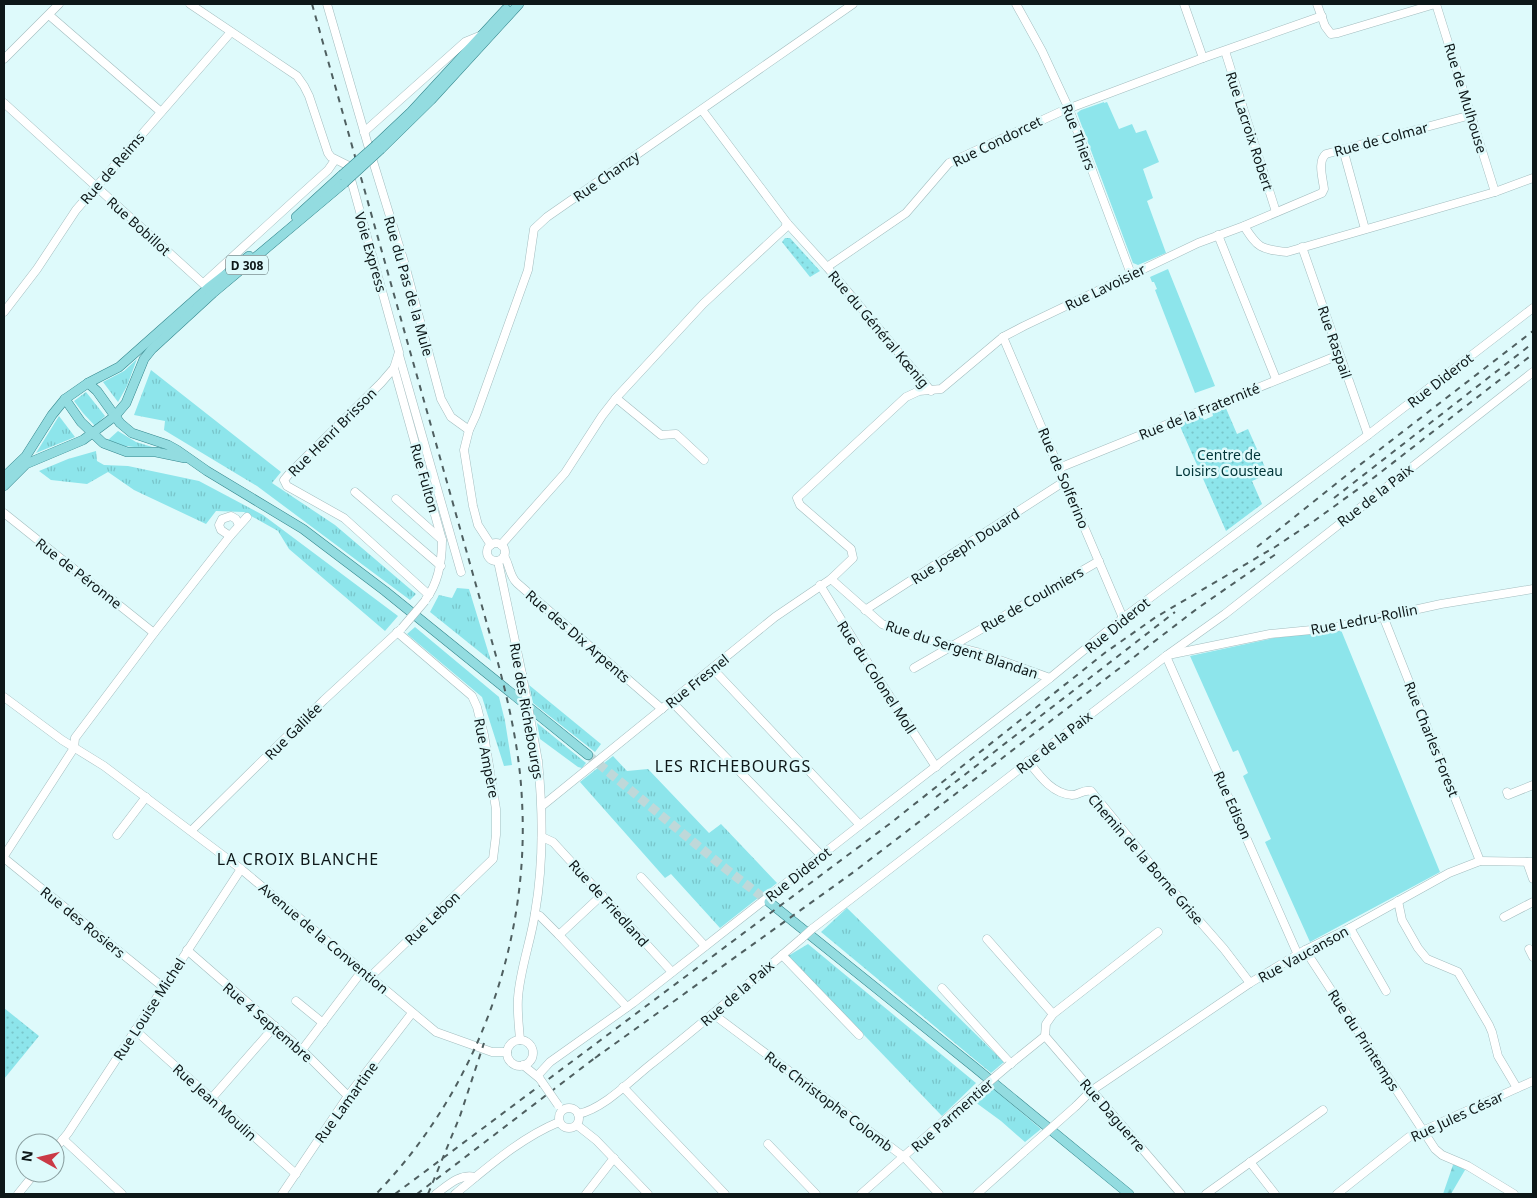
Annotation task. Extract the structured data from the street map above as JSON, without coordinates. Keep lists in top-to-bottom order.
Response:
{
  "streets": {
    "main road": ["D 308"],
    "street": [
      "Rue de Mulhouse",
      "Rue Lacroix Robert",
      "Rue Thiers",
      "Rue de Colmar",
      "Rue Condorcet",
      "Rue de Reims",
      "Rue Chanzy",
      "Rue Bobillot",
      "Voie Express",
      "Rue du Pas de la Mule",
      "Rue Lavoisier",
      "Rue du Général Kœnig",
      "Rue Raspail",
      "Rue Diderot",
      "Rue de la Fraternité",
      "Rue Henri Brisson",
      "Rue Fulton",
      "Rue de Solferino",
      "Rue de la Paix",
      "Rue Joseph Douard",
      "Rue de Péronne",
      "Rue de Coulmiers",
      "Rue Ledru-Rollin",
      "Rue des Dix Arpents",
      "Rue du Sergent Blandan",
      "Rue du Colonel Moll",
      "Rue Fresnel",
      "Rue des Richebourgs",
      "Rue Galilée",
      "Rue Charles Forest",
      "Rue Ampère",
      "Rue Edison",
      "Chemin de la Borne Grise",
      "Rue de Friedland",
      "Rue Lebon",
      "Rue des Rosiers",
      "Avenue de la Convention",
      "Rue Vaucanson",
      "Rue Louise Michel",
      "Rue 4 Septembre",
      "Rue du Printemps",
      "Rue Christophe Colomb",
      "Rue Jean Moulin",
      "Rue Lamartine",
      "Rue Parmentier",
      "Rue Daguerre",
      "Rue Jules César"
    ]
  },
  "crossings": [
    ["Rue de Mulhouse", "Rue de Colmar"],
    ["Rue Lacroix Robert", "Rue de Colmar"],
    ["Rue Lacroix Robert", "Rue Condorcet"],
    ["Rue Thiers", "Rue Condorcet"],
    ["Rue Thiers", "Rue Lavoisier"],
    ["Rue de Colmar", "Rue Lavoisier"],
    ["Rue Condorcet", "Rue du Général Kœnig"],
    ["Rue de Reims", "Rue Bobillot"],
    ["Rue Chanzy", "Rue du Pas de la Mule"],
    ["Rue Chanzy", "Rue des Dix Arpents"],
    ["Rue Chanzy", "Rue des Richebourgs"],
    ["Rue Bobillot", "D 308"],
    ["Voie Express", "Rue Henri Brisson"],
    ["Rue Lavoisier", "Rue du Général Kœnig"],
    ["Rue Lavoisier", "Rue de Solferino"],
    ["Rue Lavoisier", "Rue Fresnel"],
    ["Rue Raspail", "Rue Diderot"],
    ["Rue Raspail", "Rue de la Fraternité"],
    ["Rue Diderot", "Rue de Solferino"],
    ["Rue Diderot", "Rue du Sergent Blandan"],
    ["Rue Diderot", "Rue du Colonel Moll"],
    ["Rue Diderot", "Rue de Friedland"],
    ["Rue de la Fraternité", "Rue de Solferino"],
    ["Rue Henri Brisson", "Rue Fulton"],
    ["Rue Henri Brisson", "Rue Galilée"],
    ["Rue Fulton", "Rue Galilée"],
    ["Rue de Solferino", "Rue Joseph Douard"],
    ["Rue de Solferino", "Rue de Coulmiers"],
    ["Rue de la Paix", "Rue Ledru-Rollin"],
    ["Rue de la Paix", "Rue Edison"],
    ["Rue de la Paix", "Chemin de la Borne Grise"],
    ["Rue de la Paix", "Rue Christophe Colomb"],
    ["Rue Joseph Douard", "Rue du Sergent Blandan"],
    ["Rue de Coulmiers", "Rue du Sergent Blandan"],
    ["Rue Ledru-Rollin", "Rue Charles Forest"],
    ["Rue Ledru-Rollin", "Rue Edison"],
    ["Rue des Dix Arpents", "Rue Fresnel"],
    ["Rue des Dix Arpents", "Rue des Richebourgs"],
    ["Rue du Sergent Blandan", "Rue Fresnel"],
    ["Rue du Colonel Moll", "Rue Fresnel"],
    ["Rue Fresnel", "Rue des Richebourgs"],
    ["Rue des Richebourgs", "Rue de Friedland"],
    ["Rue des Richebourgs", "Avenue de la Convention"],
    ["Rue Galilée", "Rue Ampère"],
    ["Rue Galilée", "Avenue de la Convention"],
    ["Rue Charles Forest", "Rue Vaucanson"],
    ["Rue Ampère", "Rue Lebon"],
    ["Rue Edison", "Rue Vaucanson"],
    ["Rue Edison", "Rue du Printemps"],
    ["Chemin de la Borne Grise", "Rue Vaucanson"],
    ["Rue Lebon", "Avenue de la Convention"],
    ["Rue des Rosiers", "Rue Louise Michel"],
    ["Avenue de la Convention", "Rue Louise Michel"],
    ["Avenue de la Convention", "Rue Lamartine"],
    ["Rue Vaucanson", "Rue du Printemps"],
    ["Rue Vaucanson", "Rue Daguerre"],
    ["Rue Louise Michel", "Rue 4 Septembre"],
    ["Rue Louise Michel", "Rue Jean Moulin"],
    ["Rue 4 Septembre", "Rue Lamartine"],
    ["Rue du Printemps", "Rue Jules César"],
    ["Rue Christophe Colomb", "Rue Parmentier"],
    ["Rue Jean Moulin", "Rue Lamartine"],
    ["Rue Parmentier", "Rue Daguerre"]
  ],
  "districts": ["LES RICHEBOURGS", "LA CROIX BLANCHE"],
  "parks": ["Centre de Loisirs Cousteau"],
  "north": "left"
}
